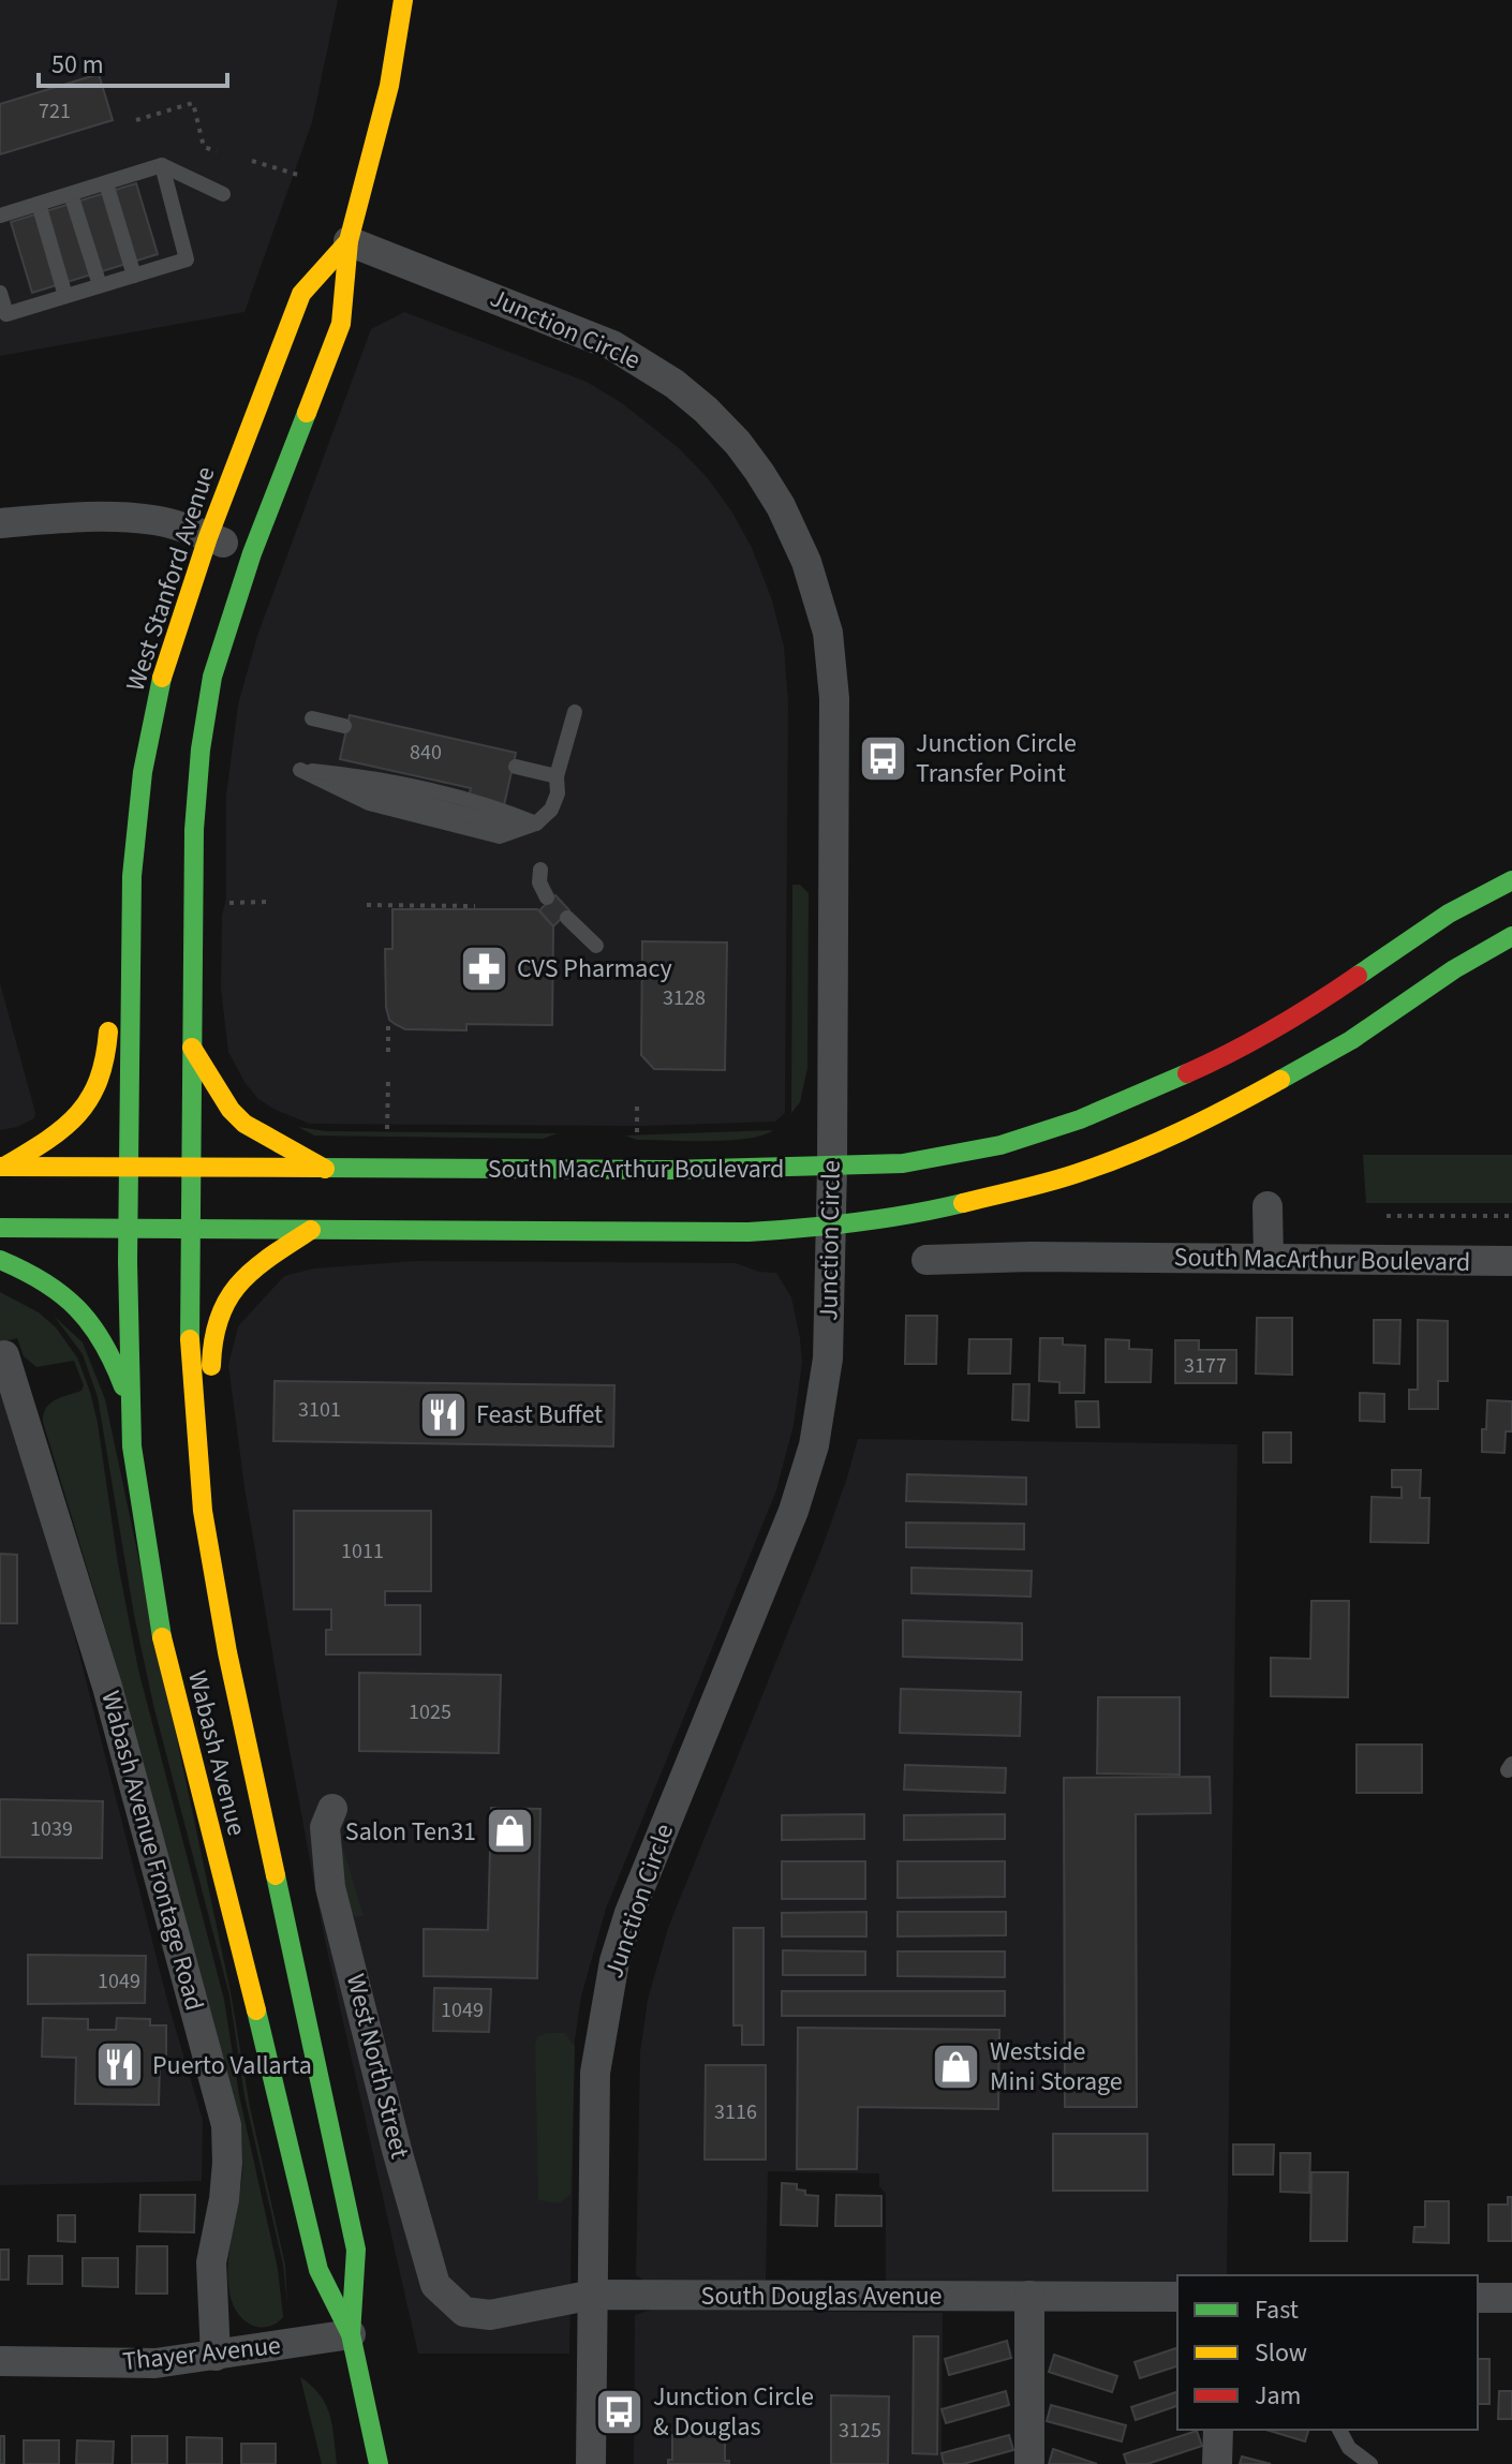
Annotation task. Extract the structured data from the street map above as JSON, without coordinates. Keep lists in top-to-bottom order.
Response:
{
  "streets": {
    "main road": ["West Stanford Avenue", "South MacArthur Boulevard", "Wabash Avenue"],
    "street": [
      "Junction Circle",
      "Wabash Avenue Frontage Road",
      "West North Street",
      "South Douglas Avenue",
      "Thayer Avenue"
    ]
  },
  "crossings": [
    ["Junction Circle", "West Stanford Avenue"],
    ["Junction Circle", "South MacArthur Boulevard"],
    ["Junction Circle", "South Douglas Avenue"],
    ["West Stanford Avenue", "South MacArthur Boulevard"],
    ["West Stanford Avenue", "Wabash Avenue"],
    ["South MacArthur Boulevard", "Wabash Avenue"],
    ["Wabash Avenue", "Thayer Avenue"],
    ["Wabash Avenue Frontage Road", "Thayer Avenue"],
    ["West North Street", "South Douglas Avenue"]
  ],
  "places": {
    "bus stop": ["Junction Circle Transfer Point", "Junction Circle & Douglas"],
    "pharmacy": ["CVS Pharmacy"],
    "restaurant": ["Feast Buffet", "Puerto Vallarta"],
    "shop": ["Salon Ten31", "Westside Mini Storage"]
  },
  "house_numbers": [
    "721",
    "840",
    "3128",
    "3177",
    "3101",
    "1011",
    "1025",
    "1039",
    "1049",
    "1049",
    "3116",
    "3125"
  ],
  "legend": ["Fast", "Slow", "Jam"],
  "scale_bar": "50 m"
}
